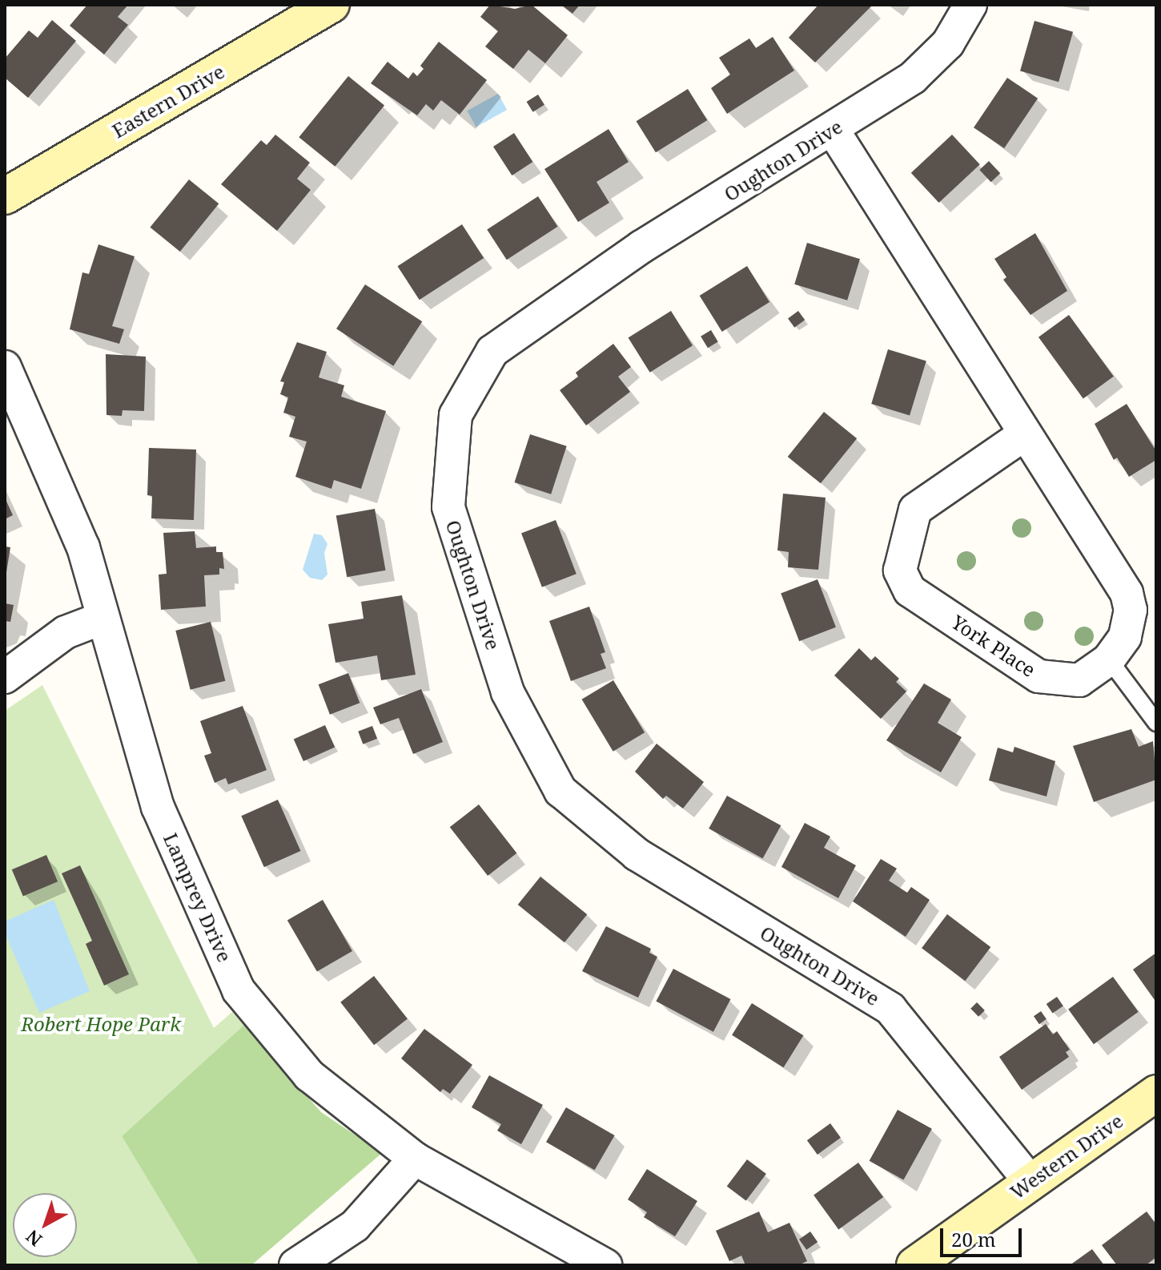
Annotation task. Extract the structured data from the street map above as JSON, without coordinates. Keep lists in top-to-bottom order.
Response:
{
  "streets": {
    "street": [
      "Eastern Drive",
      "Oughton Drive",
      "York Place",
      "Lamprey Drive",
      "Western Drive"
    ]
  },
  "crossings": [
    ["Oughton Drive", "York Place"],
    ["Oughton Drive", "Western Drive"]
  ],
  "parks": ["Robert Hope Park"],
  "scale_bar": "20 m",
  "north": "bottom left"
}
